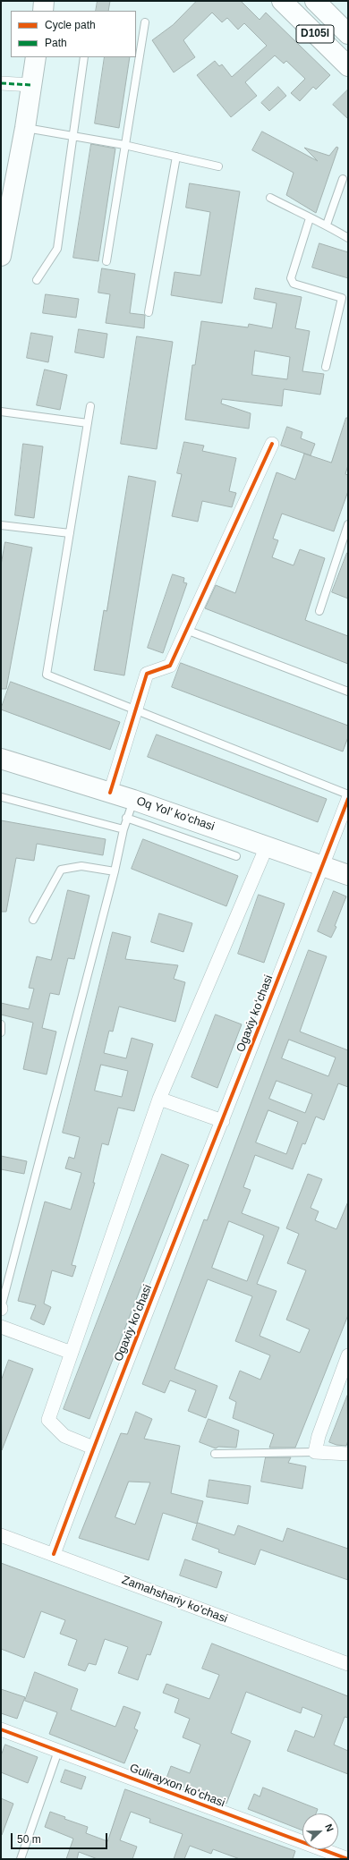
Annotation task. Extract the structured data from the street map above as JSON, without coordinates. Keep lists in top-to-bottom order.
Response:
{
  "streets": {
    "main road": ["D105l", "Oq Yol' ko'chasi"],
    "street": ["Ogaxiy koʻchasi", "Zamahshariy ko'chasi", "Gulirayxon koʻchasi"]
  },
  "crossings": [
    ["Oq Yol' ko'chasi", "Ogaxiy koʻchasi"],
    ["Ogaxiy koʻchasi", "Zamahshariy ko'chasi"]
  ],
  "legend": ["Cycle path", "Path"],
  "scale_bar": "50 m",
  "north": "right"
}
